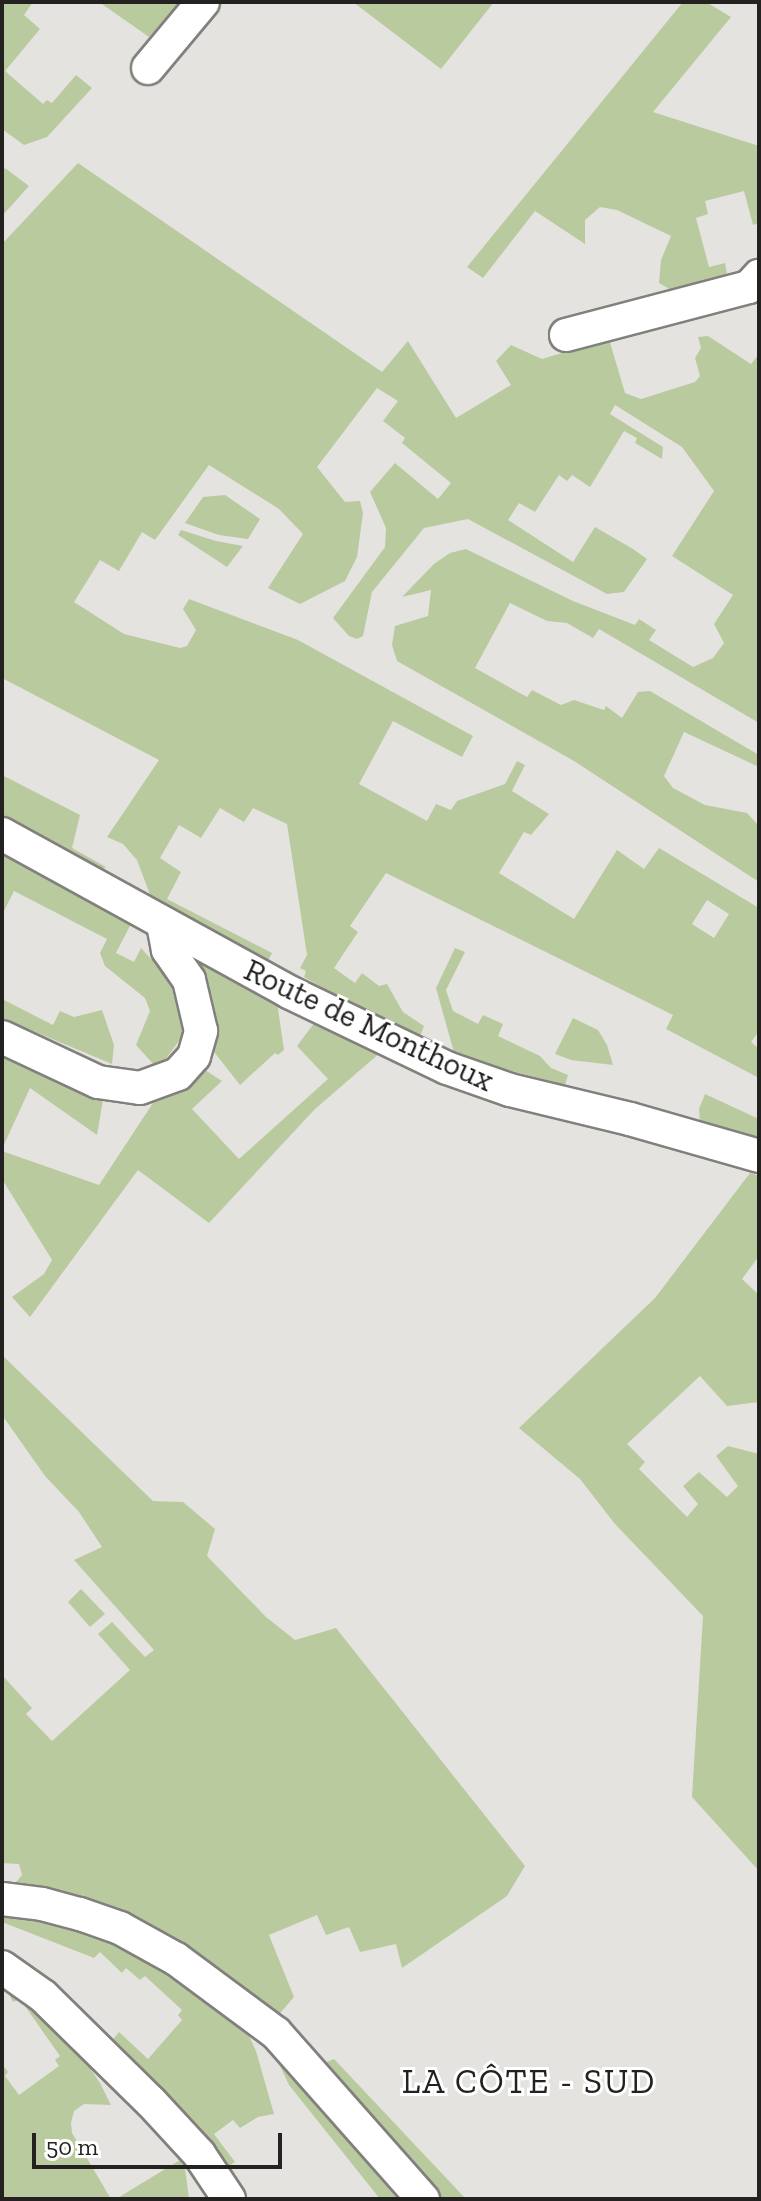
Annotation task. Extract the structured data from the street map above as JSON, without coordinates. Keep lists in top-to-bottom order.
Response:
{
  "streets": {
    "street": ["Route de Monthoux"]
  },
  "districts": ["LA CÔTE - SUD"],
  "scale_bar": "50 m"
}
